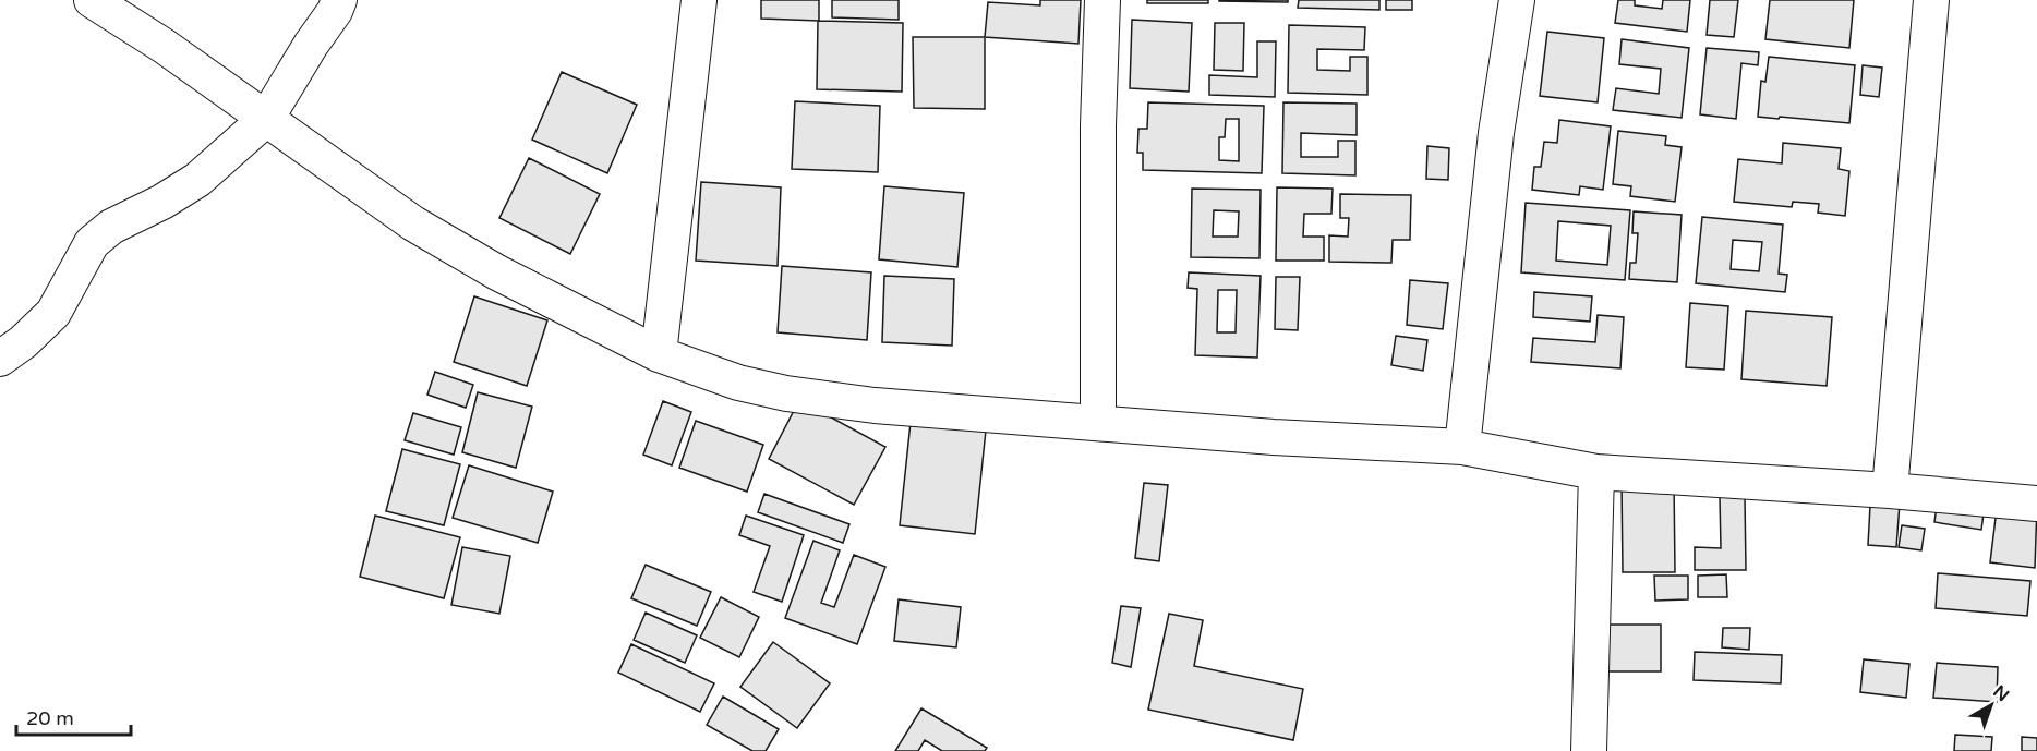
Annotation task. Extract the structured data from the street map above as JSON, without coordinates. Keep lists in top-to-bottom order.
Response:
{
  "scale_bar": "20 m",
  "north": "top right"
}
